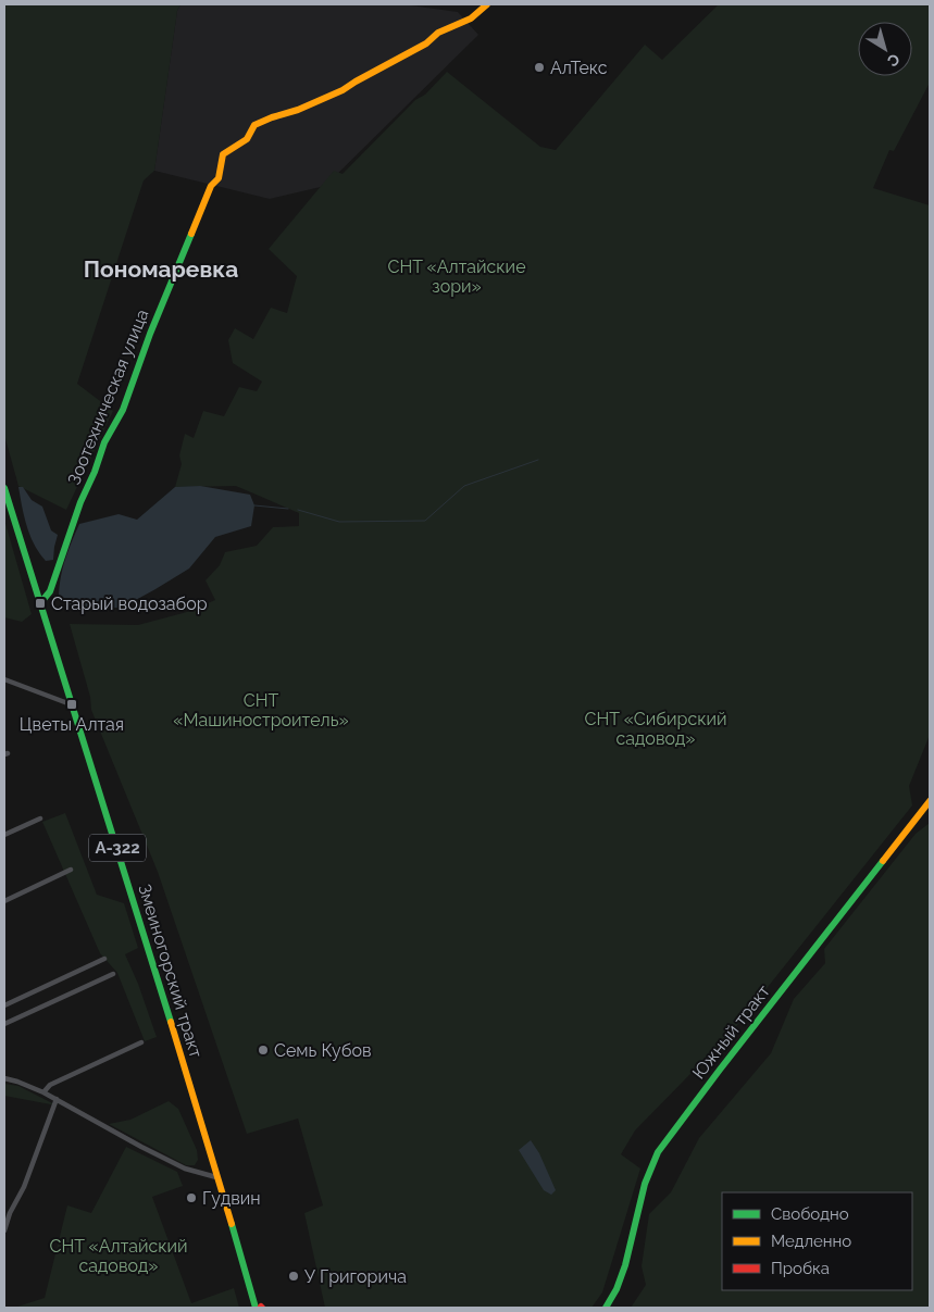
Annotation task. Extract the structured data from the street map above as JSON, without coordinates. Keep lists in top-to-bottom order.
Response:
{
  "streets": {
    "main road": [
      "Зоотехническая улица",
      "А-322",
      "Змеиногорский тракт",
      "Южный тракт"
    ]
  },
  "crossings": [
    ["Зоотехническая улица", "Змеиногорский тракт"]
  ],
  "districts": ["Пономаревка"],
  "parks": [
    "СНТ «Алтайские зори»",
    "СНТ «Машиностроитель»",
    "СНТ «Сибирский садовод»",
    "СНТ «Алтайский садовод»"
  ],
  "places": {
    "other": [
      "АлТекс",
      "Семь Кубов",
      "Гудвин",
      "У Григорича"
    ],
    "transit": ["Старый водозабор", "Цветы Алтая"]
  },
  "legend": ["Свободно", "Медленно", "Пробка"],
  "north": "bottom right"
}
